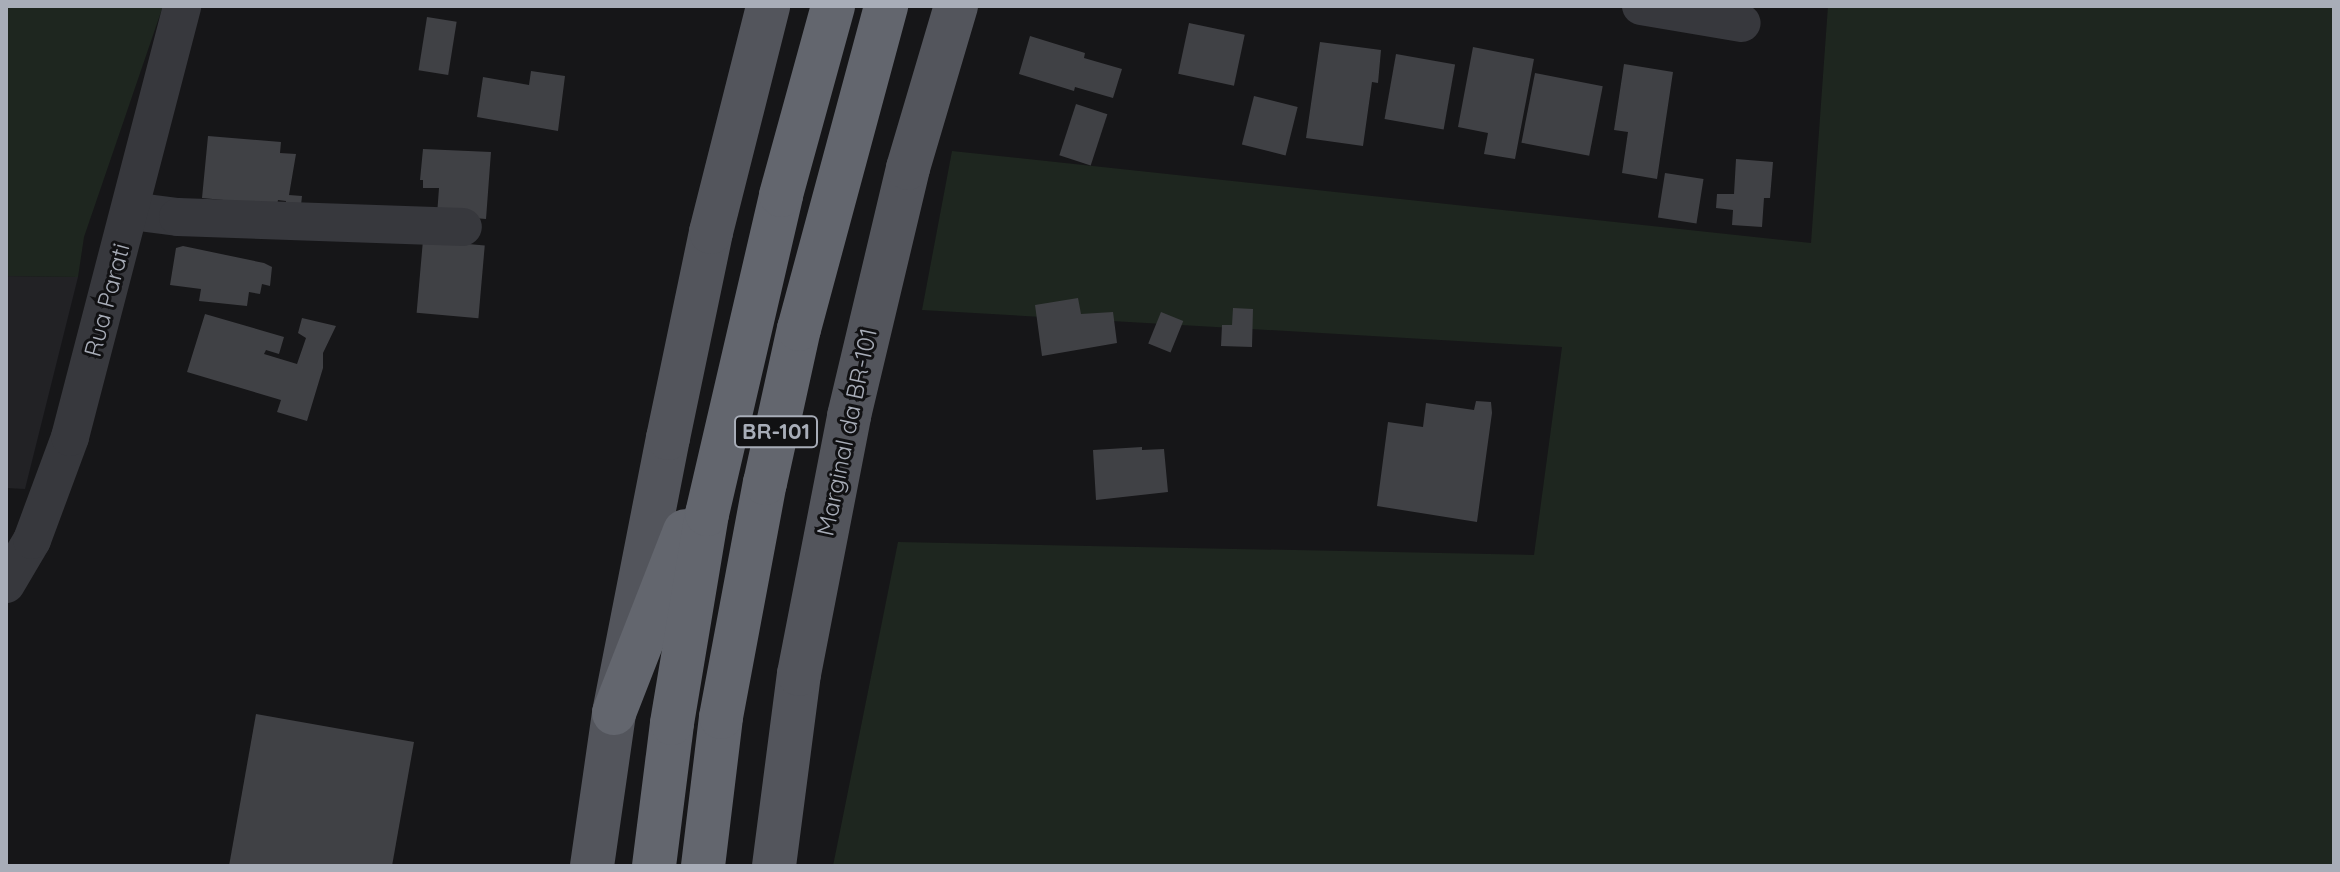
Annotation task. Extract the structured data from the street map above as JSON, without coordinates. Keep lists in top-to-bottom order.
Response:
{
  "streets": {
    "highway": ["BR-101"],
    "main road": ["Marginal da BR-101"],
    "street": ["Rua Parati"]
  }
}
